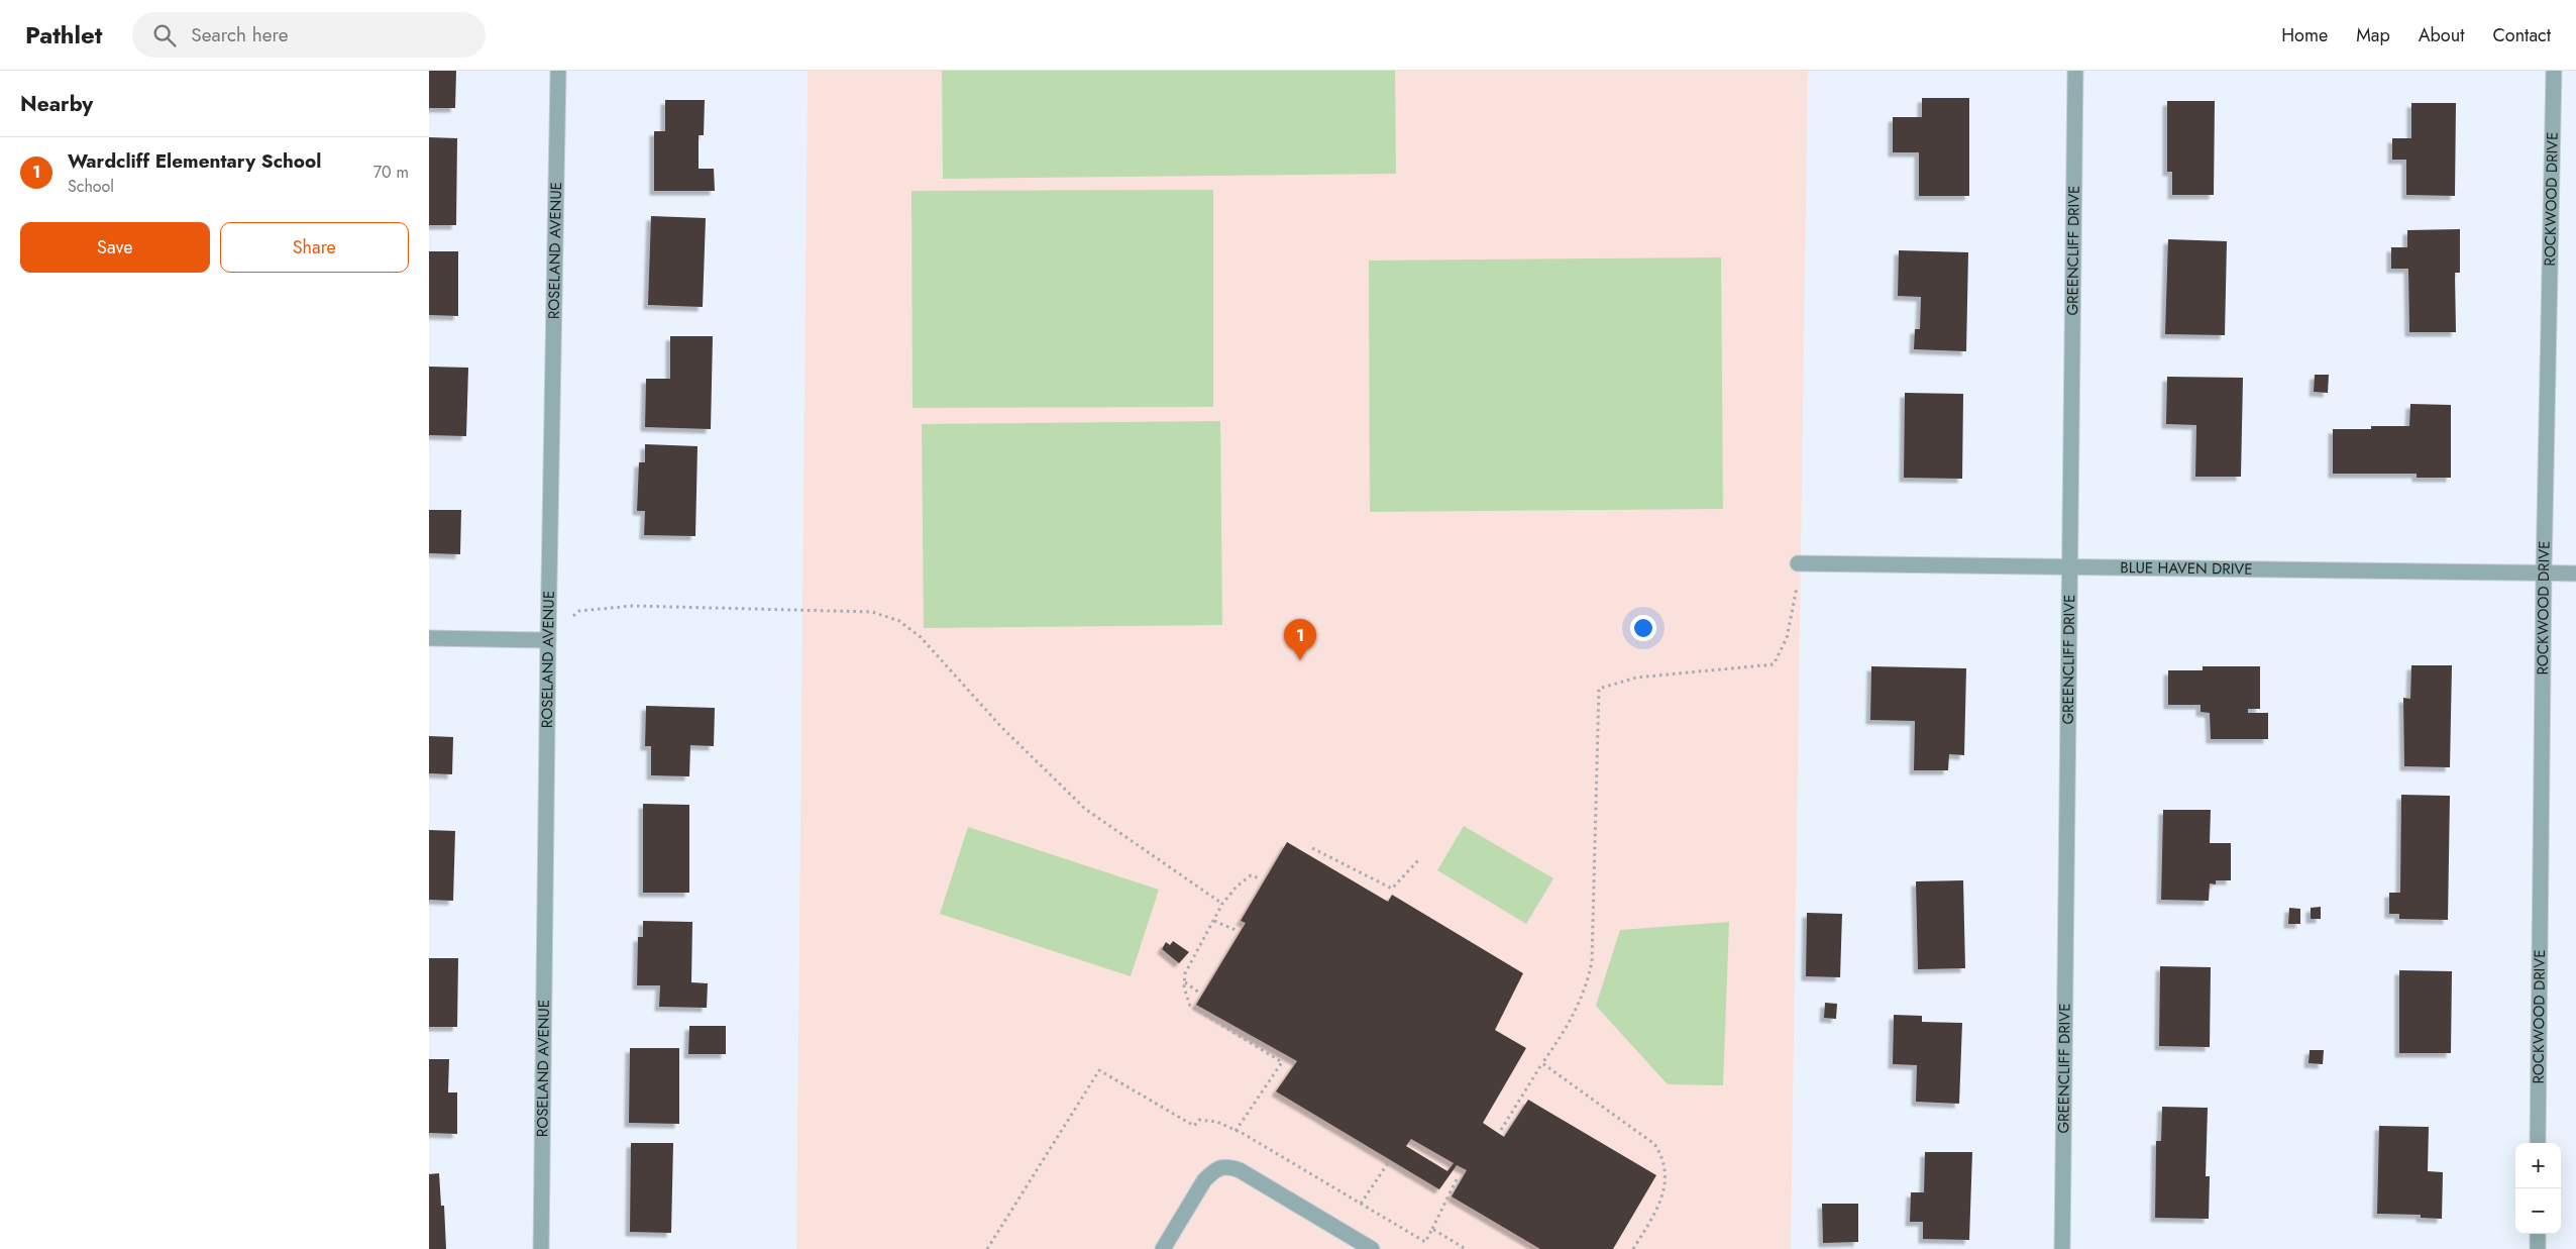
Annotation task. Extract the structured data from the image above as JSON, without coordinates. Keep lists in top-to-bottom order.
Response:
{
  "streets": {
    "street": [
      "ROCKWOOD DRIVE",
      "ROSELAND AVENUE",
      "GREENCLIFF DRIVE",
      "BLUE HAVEN DRIVE"
    ]
  },
  "crossings": [
    ["ROCKWOOD DRIVE", "BLUE HAVEN DRIVE"],
    ["GREENCLIFF DRIVE", "BLUE HAVEN DRIVE"]
  ],
  "page": {
    "header": "Pathlet",
    "search": "Search here",
    "nav": [
      "Home",
      "Map",
      "About",
      "Contact"
    ],
    "heading": "Nearby",
    "list": [
      {
        "mark": "1",
        "name": "Wardcliff Elementary School",
        "note": "School",
        "value": "70 m"
      }
    ],
    "buttons": ["Save", "Share"],
    "pins": "1",
    "map_buttons": ["+", "−"]
  }
}
